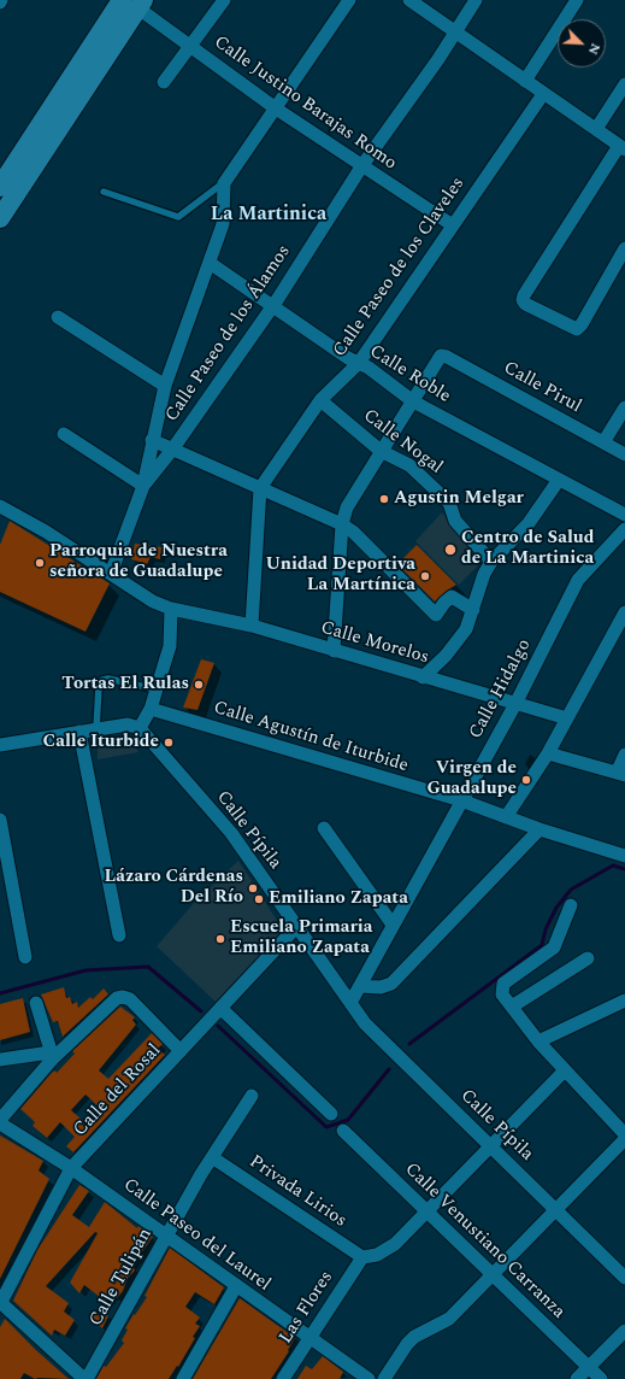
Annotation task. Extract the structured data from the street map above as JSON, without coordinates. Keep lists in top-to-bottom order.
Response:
{
  "streets": {
    "street": [
      "Calle Justino Barajas Romo",
      "Calle Paseo de los Claveles",
      "Calle Paseo de los Álamos",
      "Calle Roble",
      "Calle Pirul",
      "Calle Nogal",
      "Calle Morelos",
      "Calle Hidalgo",
      "Calle Agustín de Iturbide",
      "Calle Pípila",
      "Calle del Rosal",
      "Privada Lirios",
      "Calle Paseo del Laurel",
      "Calle Venustiano Carranza",
      "Calle Tulipán",
      "Las Flores"
    ]
  },
  "crossings": [
    ["Calle Justino Barajas Romo", "Calle Paseo de los Claveles"],
    ["Calle Justino Barajas Romo", "Calle Paseo de los Álamos"],
    ["Calle Paseo de los Claveles", "Calle Roble"],
    ["Calle Paseo de los Claveles", "Calle Nogal"],
    ["Calle Paseo de los Álamos", "Calle Roble"],
    ["Calle Roble", "Calle Pirul"],
    ["Calle Morelos", "Calle Hidalgo"],
    ["Calle Hidalgo", "Calle Agustín de Iturbide"],
    ["Calle Hidalgo", "Calle Pípila"],
    ["Calle Pípila", "Calle del Rosal"],
    ["Calle del Rosal", "Calle Paseo del Laurel"],
    ["Privada Lirios", "Calle Tulipán"],
    ["Privada Lirios", "Las Flores"],
    ["Calle Paseo del Laurel", "Calle Tulipán"],
    ["Calle Paseo del Laurel", "Las Flores"]
  ],
  "districts": ["La Martinica"],
  "places": [
    "Agustin Melgar",
    "Centro de Salud de La Martinica",
    "Parroquia de Nuestra señora de Guadalupe",
    "Unidad Deportiva La Martínica",
    "Tortas El Rulas",
    "Calle Iturbide",
    "Virgen de Guadalupe",
    "Lázaro Cárdenas Del Río",
    "Emiliano Zapata",
    "Escuela Primaria Emiliano Zapata"
  ],
  "north": "bottom right"
}
